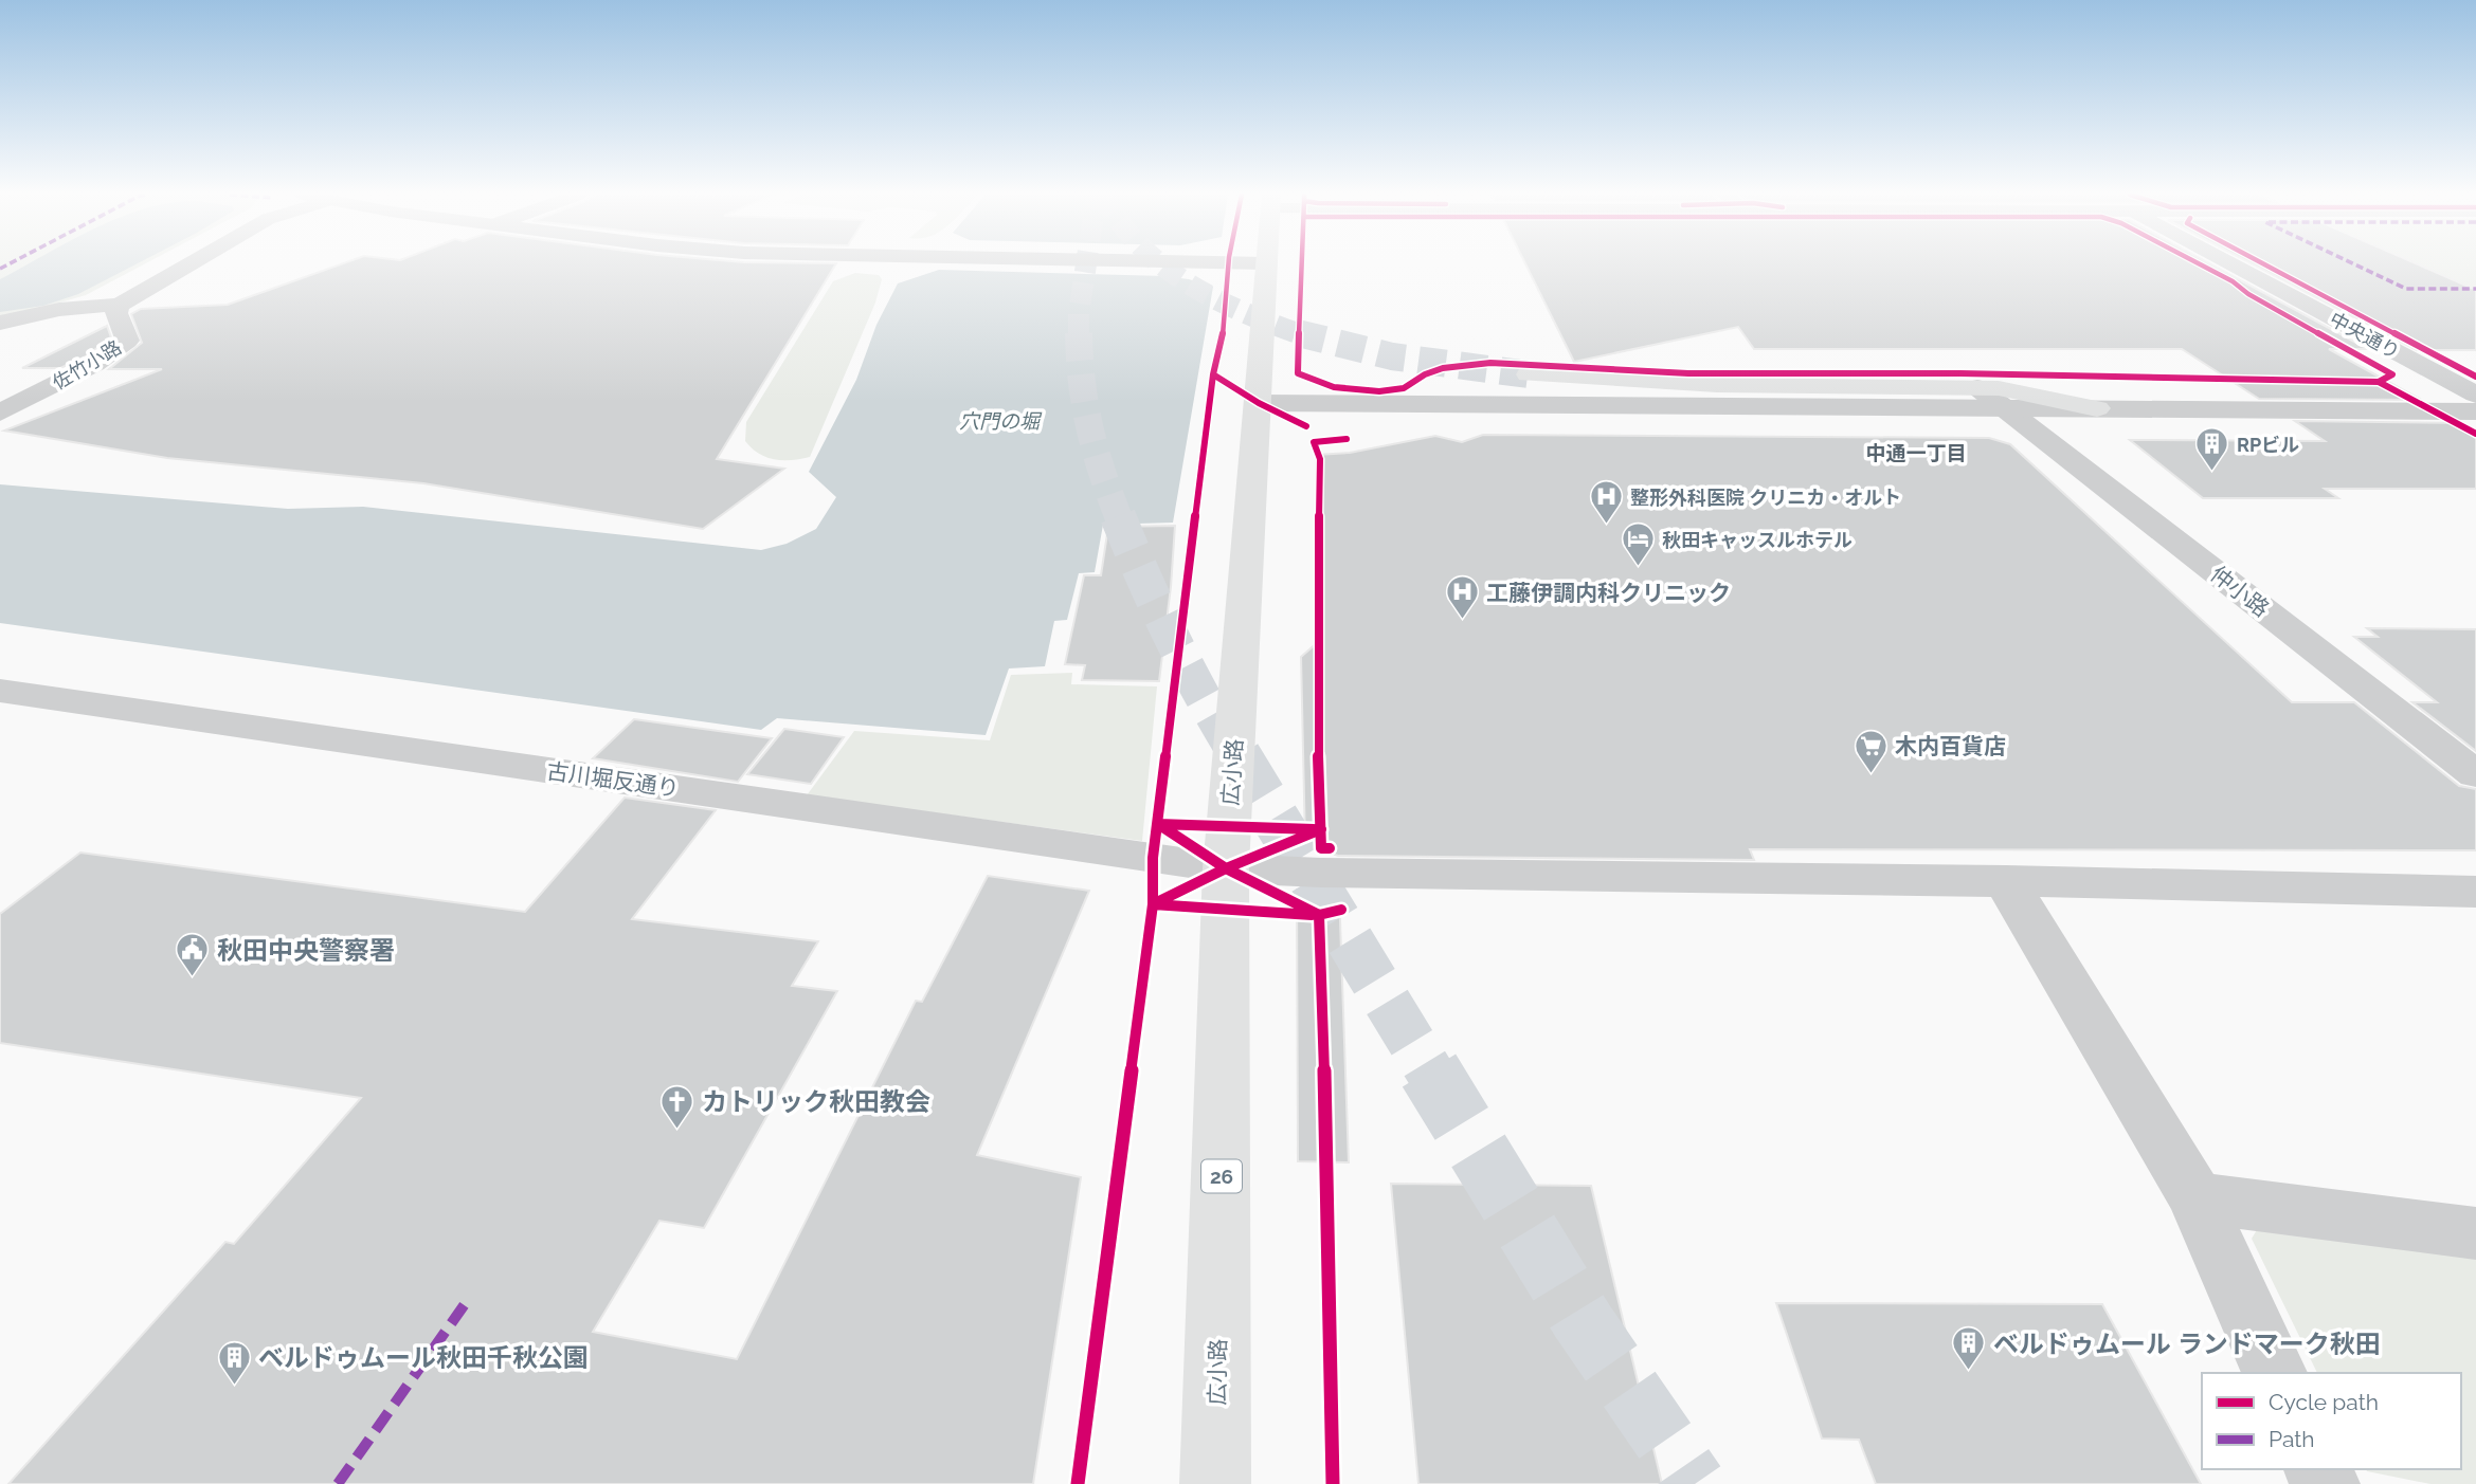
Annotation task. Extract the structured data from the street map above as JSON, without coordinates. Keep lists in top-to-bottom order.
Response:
{
  "streets": {
    "main road": ["広小路", "26"],
    "street": [
      "中央通り",
      "佐竹小路",
      "仲小路",
      "古川堀反通り"
    ]
  },
  "crossings": [
    ["広小路", "古川堀反通り"]
  ],
  "districts": ["中通一丁目"],
  "water": ["穴門の堀"],
  "places": {
    "building": ["RPビル", "ベルドゥムール ランドマーク秋田", "ベルドゥムール秋田千秋公園"],
    "hospital": ["整形外科医院 クリニカ・オルト", "工藤伊調内科クリニック"],
    "hotel": ["秋田キャッスルホテル"],
    "supermarket": ["木内百貨店"],
    "public building": ["秋田中央警察署"],
    "church": ["カトリック秋田教会"]
  },
  "legend": ["Cycle path", "Path"]
}
